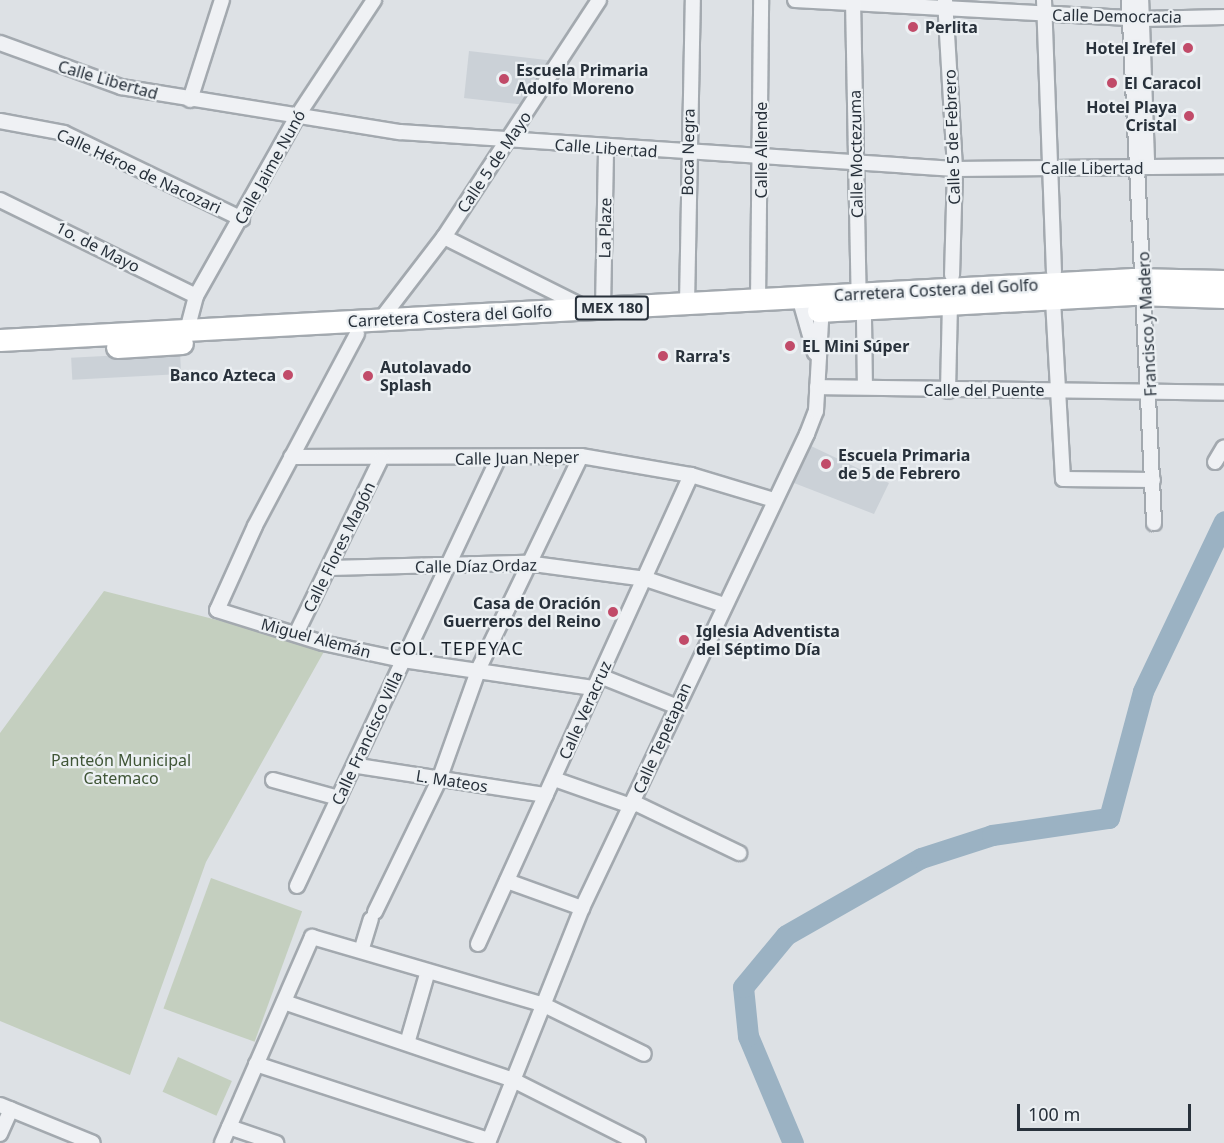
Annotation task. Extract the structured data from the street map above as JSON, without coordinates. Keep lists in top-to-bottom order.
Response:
{
  "streets": {
    "main road": ["Carretera Costera del Golfo", "MEX 180"],
    "street": [
      "Calle Democracia",
      "Calle Libertad",
      "Calle 5 de Febrero",
      "Calle Allende",
      "Boca Negra",
      "Calle Moctezuma",
      "Calle 5 de Mayo",
      "Calle Jaime Nunó",
      "Calle Héroe de Nacozari",
      "La Plaze",
      "1o. de Mayo",
      "Francisco y Madero",
      "Calle del Puente",
      "Calle Juan Neper",
      "Calle Flores Magón",
      "Calle Díaz Ordaz",
      "Miguel Alemán",
      "Calle Veracruz",
      "Calle Francisco Villa",
      "Calle Tepetapan",
      "L. Mateos"
    ]
  },
  "crossings": [
    ["Calle Democracia", "Calle 5 de Febrero"],
    ["Calle Democracia", "Calle Moctezuma"],
    ["Calle Democracia", "Francisco y Madero"],
    ["Calle Libertad", "Calle 5 de Febrero"],
    ["Calle Libertad", "Calle Allende"],
    ["Calle Libertad", "Boca Negra"],
    ["Calle Libertad", "Calle Moctezuma"],
    ["Calle Libertad", "Calle 5 de Mayo"],
    ["Calle Libertad", "Calle Jaime Nunó"],
    ["Calle Libertad", "La Plaze"],
    ["Calle Libertad", "Francisco y Madero"],
    ["Calle Allende", "Carretera Costera del Golfo"],
    ["Boca Negra", "Carretera Costera del Golfo"],
    ["Calle Moctezuma", "Carretera Costera del Golfo"],
    ["Calle Moctezuma", "Calle del Puente"],
    ["Calle 5 de Mayo", "Carretera Costera del Golfo"],
    ["Calle Jaime Nunó", "Calle Héroe de Nacozari"],
    ["Calle Jaime Nunó", "1o. de Mayo"],
    ["Calle Jaime Nunó", "Carretera Costera del Golfo"],
    ["La Plaze", "Carretera Costera del Golfo"],
    ["Carretera Costera del Golfo", "Francisco y Madero"],
    ["Carretera Costera del Golfo", "Calle Tepetapan"],
    ["Francisco y Madero", "Calle del Puente"],
    ["Calle del Puente", "Calle Tepetapan"],
    ["Calle Juan Neper", "Calle Flores Magón"],
    ["Calle Juan Neper", "Miguel Alemán"],
    ["Calle Juan Neper", "Calle Veracruz"],
    ["Calle Juan Neper", "Calle Francisco Villa"],
    ["Calle Juan Neper", "Calle Tepetapan"],
    ["Calle Flores Magón", "Calle Díaz Ordaz"],
    ["Calle Flores Magón", "Miguel Alemán"],
    ["Calle Díaz Ordaz", "Calle Veracruz"],
    ["Calle Díaz Ordaz", "Calle Francisco Villa"],
    ["Calle Díaz Ordaz", "Calle Tepetapan"],
    ["Miguel Alemán", "Calle Veracruz"],
    ["Miguel Alemán", "Calle Francisco Villa"],
    ["Miguel Alemán", "Calle Tepetapan"],
    ["Calle Veracruz", "L. Mateos"],
    ["Calle Francisco Villa", "L. Mateos"]
  ],
  "districts": ["COL. TEPEYAC"],
  "parks": ["Panteón Municipal Catemaco"],
  "places": [
    "Perlita",
    "Hotel Irefel",
    "Escuela Primaria Adolfo Moreno",
    "El Caracol",
    "Hotel Playa Cristal",
    "EL Mini Súper",
    "Rarra's",
    "Banco Azteca",
    "Autolavado Splash",
    "Escuela Primaria de 5 de Febrero",
    "Casa de Oración Guerreros del Reino",
    "Iglesia Adventista del Séptimo Día"
  ],
  "scale_bar": "100 m"
}
